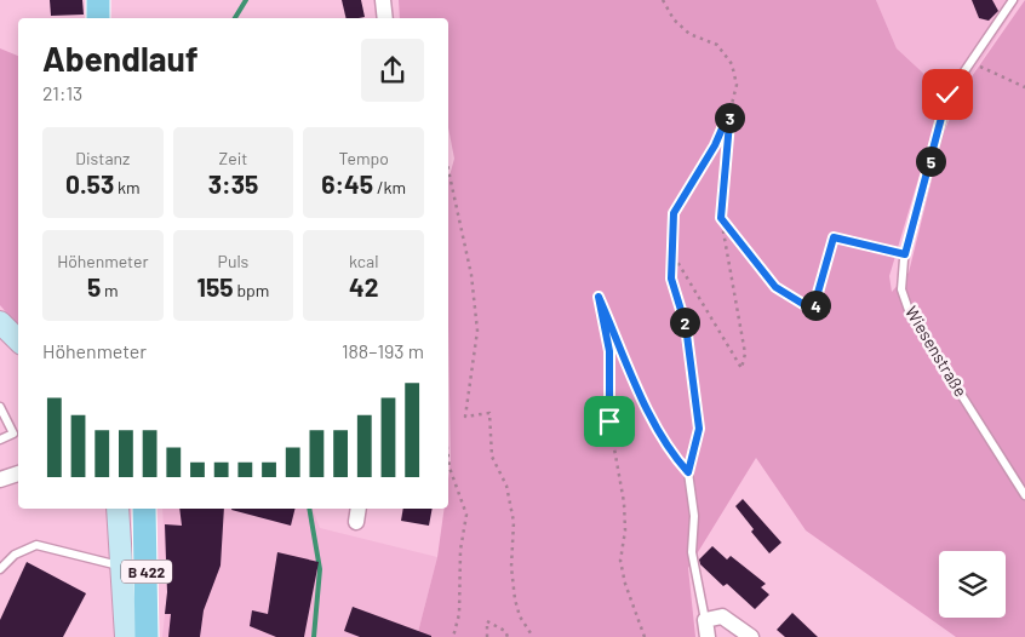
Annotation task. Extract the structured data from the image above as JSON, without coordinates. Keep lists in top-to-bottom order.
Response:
{
  "streets": {
    "main road": ["B 422"],
    "lane": ["Wiesenstraße"]
  },
  "page": {
    "heading": ["Abendlauf", "21:13"],
    "pins": [
      "3",
      "5",
      "4",
      "2"
    ],
    "stats": [
      ["Distanz", "0.53 km"],
      ["Zeit", "3:35"],
      ["Tempo", "6:45 /km"],
      ["Höhenmeter", "5 m"],
      ["Puls", "155 bpm"],
      ["kcal", "42"]
    ],
    "chart": ["Höhenmeter", "188–193 m"]
  }
}
